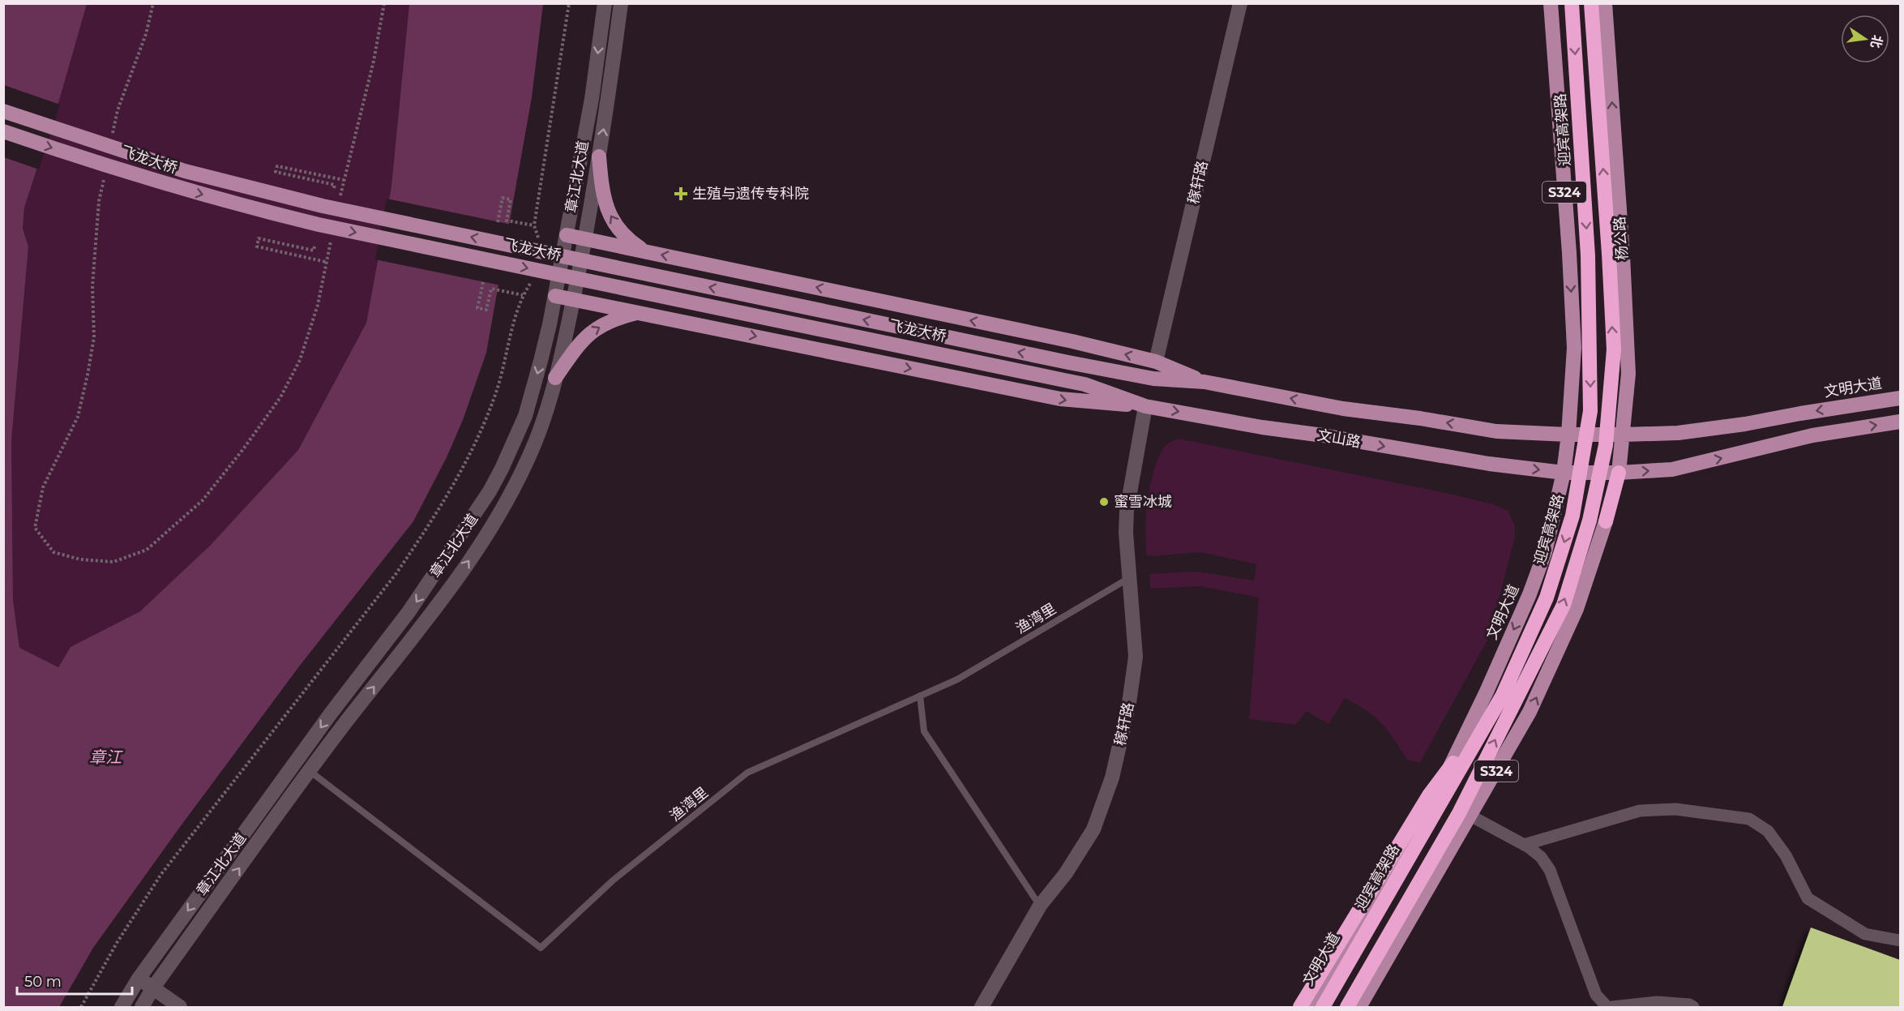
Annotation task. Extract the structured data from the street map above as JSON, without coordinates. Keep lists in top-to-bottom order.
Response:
{
  "streets": {
    "highway": ["迎宾高架路", "S324"],
    "main road": [
      "飞龙大桥",
      "章江北大道",
      "稼轩路",
      "杨公路",
      "文明大道",
      "文山路"
    ],
    "lane": ["渔湾里"]
  },
  "crossings": [
    ["飞龙大桥", "文山路"],
    ["章江北大道", "渔湾里"],
    ["稼轩路", "文山路"],
    ["稼轩路", "渔湾里"],
    ["S324", "杨公路"],
    ["S324", "文明大道"],
    ["S324", "文山路"],
    ["杨公路", "文明大道"],
    ["杨公路", "文山路"],
    ["文明大道", "文山路"]
  ],
  "water": ["章江"],
  "places": {
    "health": ["生殖与遗传专科院"],
    "other": ["蜜雪冰城"]
  },
  "scale_bar": "50 m",
  "north": "right"
}
